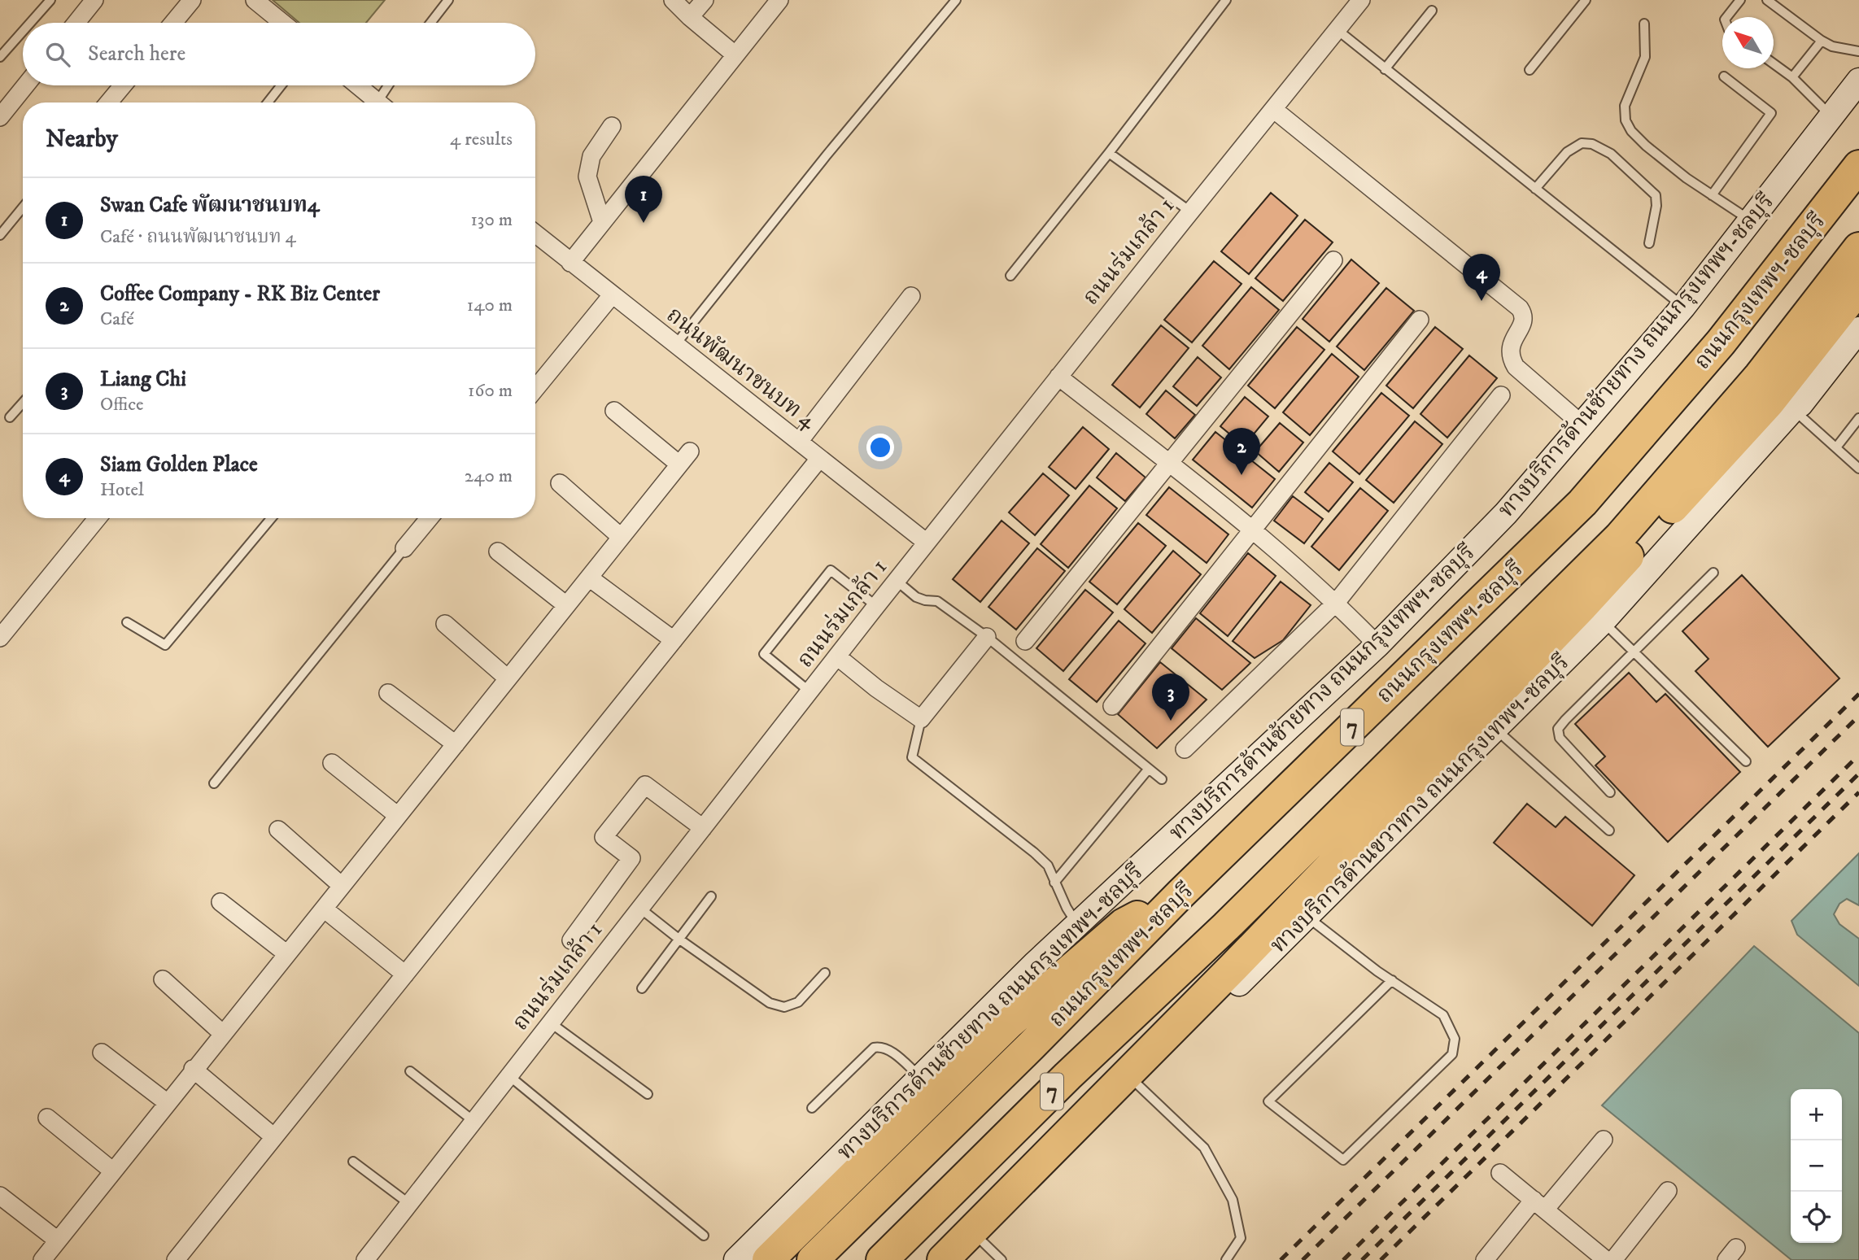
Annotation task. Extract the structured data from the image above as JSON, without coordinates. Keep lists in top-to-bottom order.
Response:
{
  "streets": {
    "highway": ["ถนนกรุงเทพฯ-ชลบุรี", "7"],
    "main road": ["ทางบริการด้านซ้ายทาง ถนนกรุงเทพฯ-ชลบุรี", "ทางบริการด้านขวาทาง ถนนกรุงเทพฯ-ชลบุรี"],
    "street": ["ถนนร่มเกล้า 1", "ถนนพัฒนาชนบท 4"]
  },
  "crossings": [
    ["ถนนร่มเกล้า 1", "ถนนพัฒนาชนบท 4"]
  ],
  "north": "top left",
  "page": {
    "search": "Search here",
    "heading": ["Nearby", "4 results"],
    "pins": [
      "1",
      "4",
      "2",
      "3"
    ],
    "list": [
      {
        "mark": "1",
        "name": "Swan Cafe พัฒนาชนบท4",
        "note": "Café · ถนนพัฒนาชนบท 4",
        "value": "130 m"
      },
      {
        "mark": "2",
        "name": "Coffee Company - RK Biz Center",
        "note": "Café",
        "value": "140 m"
      },
      {
        "mark": "3",
        "name": "Liang Chi",
        "note": "Office",
        "value": "160 m"
      },
      {
        "mark": "4",
        "name": "Siam Golden Place",
        "note": "Hotel",
        "value": "240 m"
      }
    ],
    "map_buttons": ["+", "−"]
  }
}
